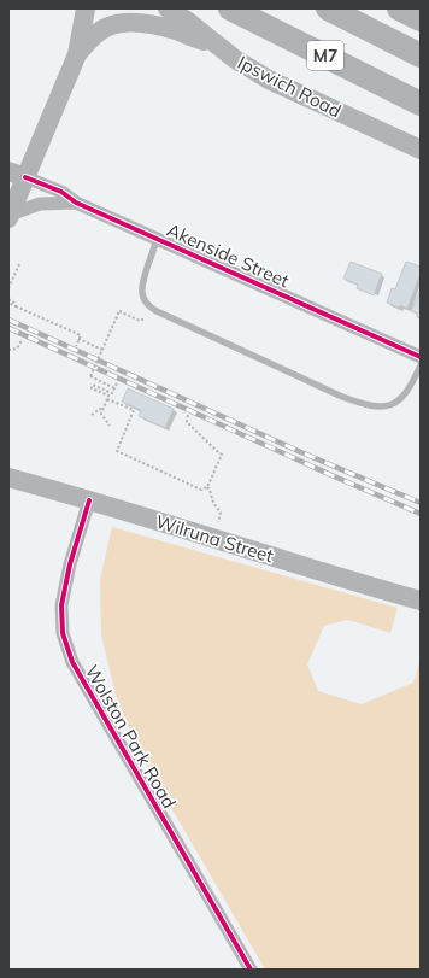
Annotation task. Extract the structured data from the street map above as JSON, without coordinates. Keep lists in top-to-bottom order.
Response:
{
  "streets": {
    "highway": ["M7"],
    "main road": ["Ipswich Road", "Wilruna Street"],
    "street": ["Akenside Street", "Wolston Park Road"]
  },
  "crossings": [
    ["Wilruna Street", "Wolston Park Road"]
  ]
}
